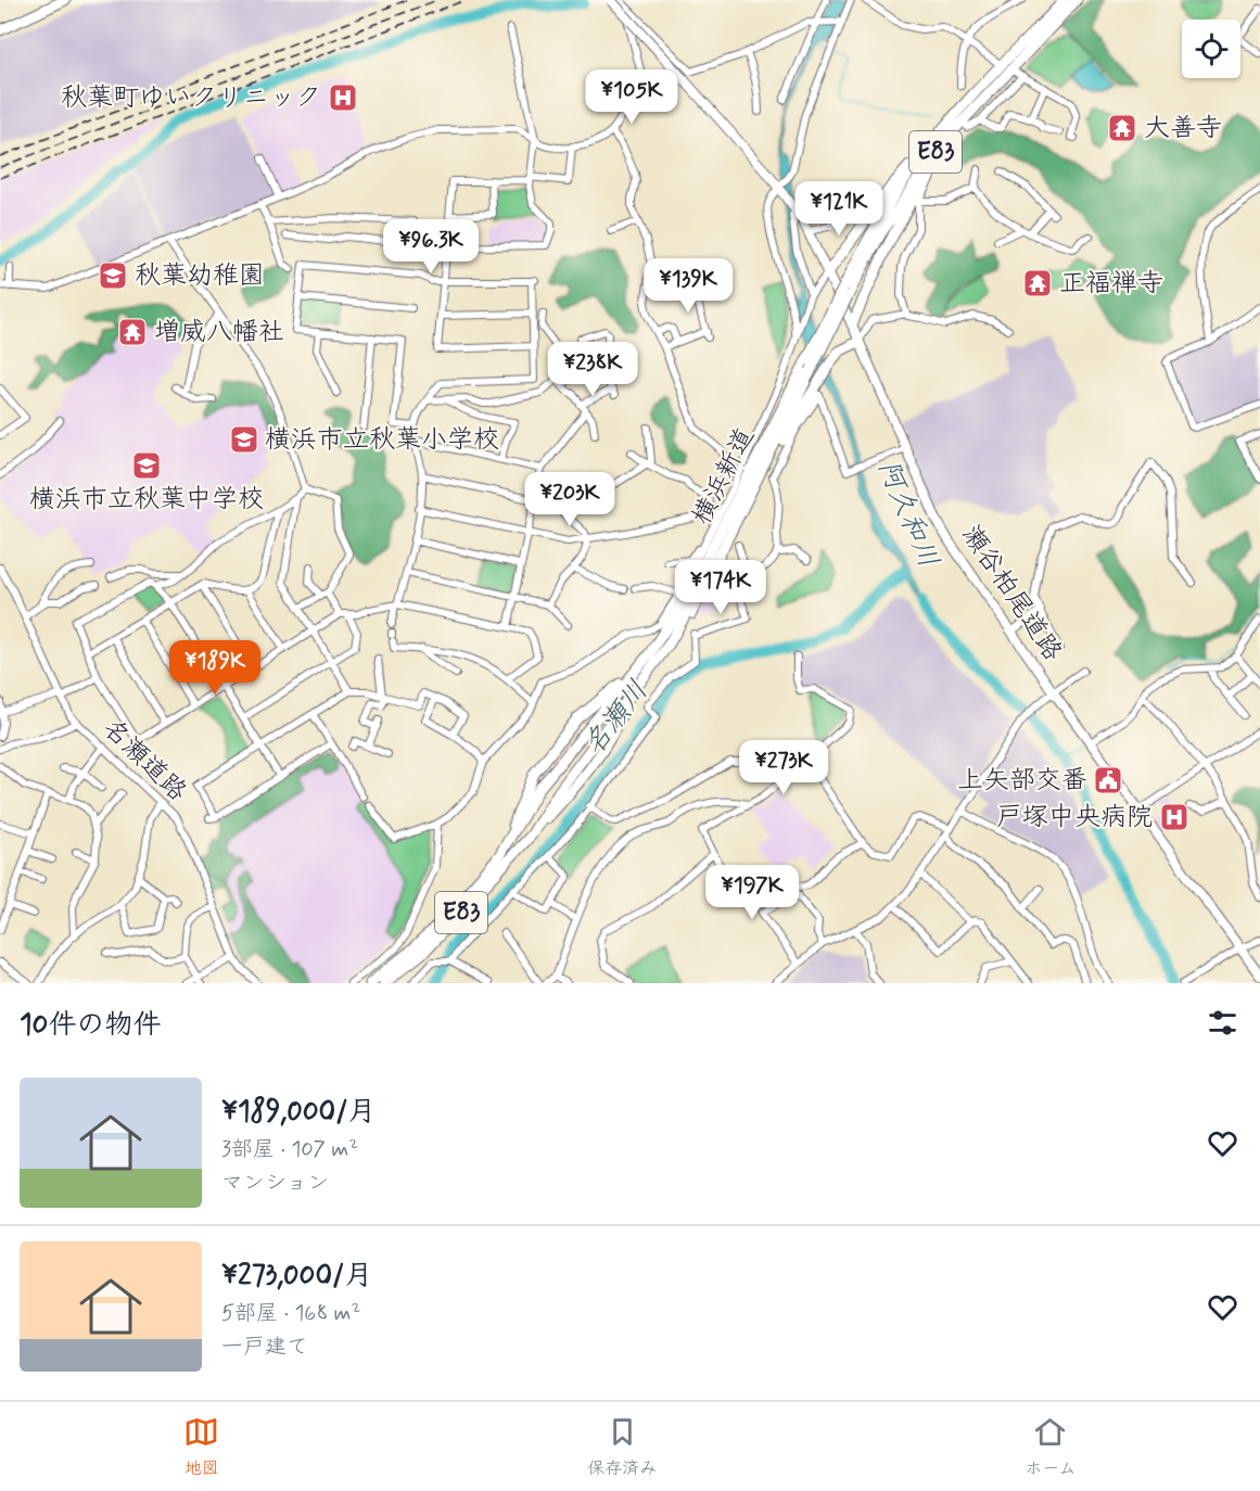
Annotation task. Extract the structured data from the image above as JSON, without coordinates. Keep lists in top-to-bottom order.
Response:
{
  "streets": {
    "highway": ["E83", "横浜新道"],
    "main road": ["瀬谷柏尾道路"],
    "street": ["名瀬道路"]
  },
  "water": ["阿久和川", "名瀬川"],
  "places": {
    "hospital": ["秋葉町ゆいクリニック", "戸塚中央病院"],
    "temple": ["大善寺", "正福禅寺", "増威八幡社"],
    "school or university": ["秋葉幼稚園", "横浜市立秋葉小学校", "横浜市立秋葉中学校"],
    "public building": ["上矢部交番"]
  },
  "page": {
    "price": [
      "¥105K",
      "¥121K",
      "¥96.3K",
      "¥139K",
      "¥238K",
      "¥203K",
      "¥174K",
      "¥189K",
      "¥273K",
      "¥197K"
    ],
    "heading": "10件の物件",
    "list": [
      {
        "name": "¥189,000/月",
        "note": "3部屋 · 107 m² · マンション"
      },
      {
        "name": "¥273,000/月",
        "note": "5部屋 · 168 m² · 一戸建て"
      }
    ],
    "tabs": ["地図", "保存済み", "ホーム"]
  }
}
